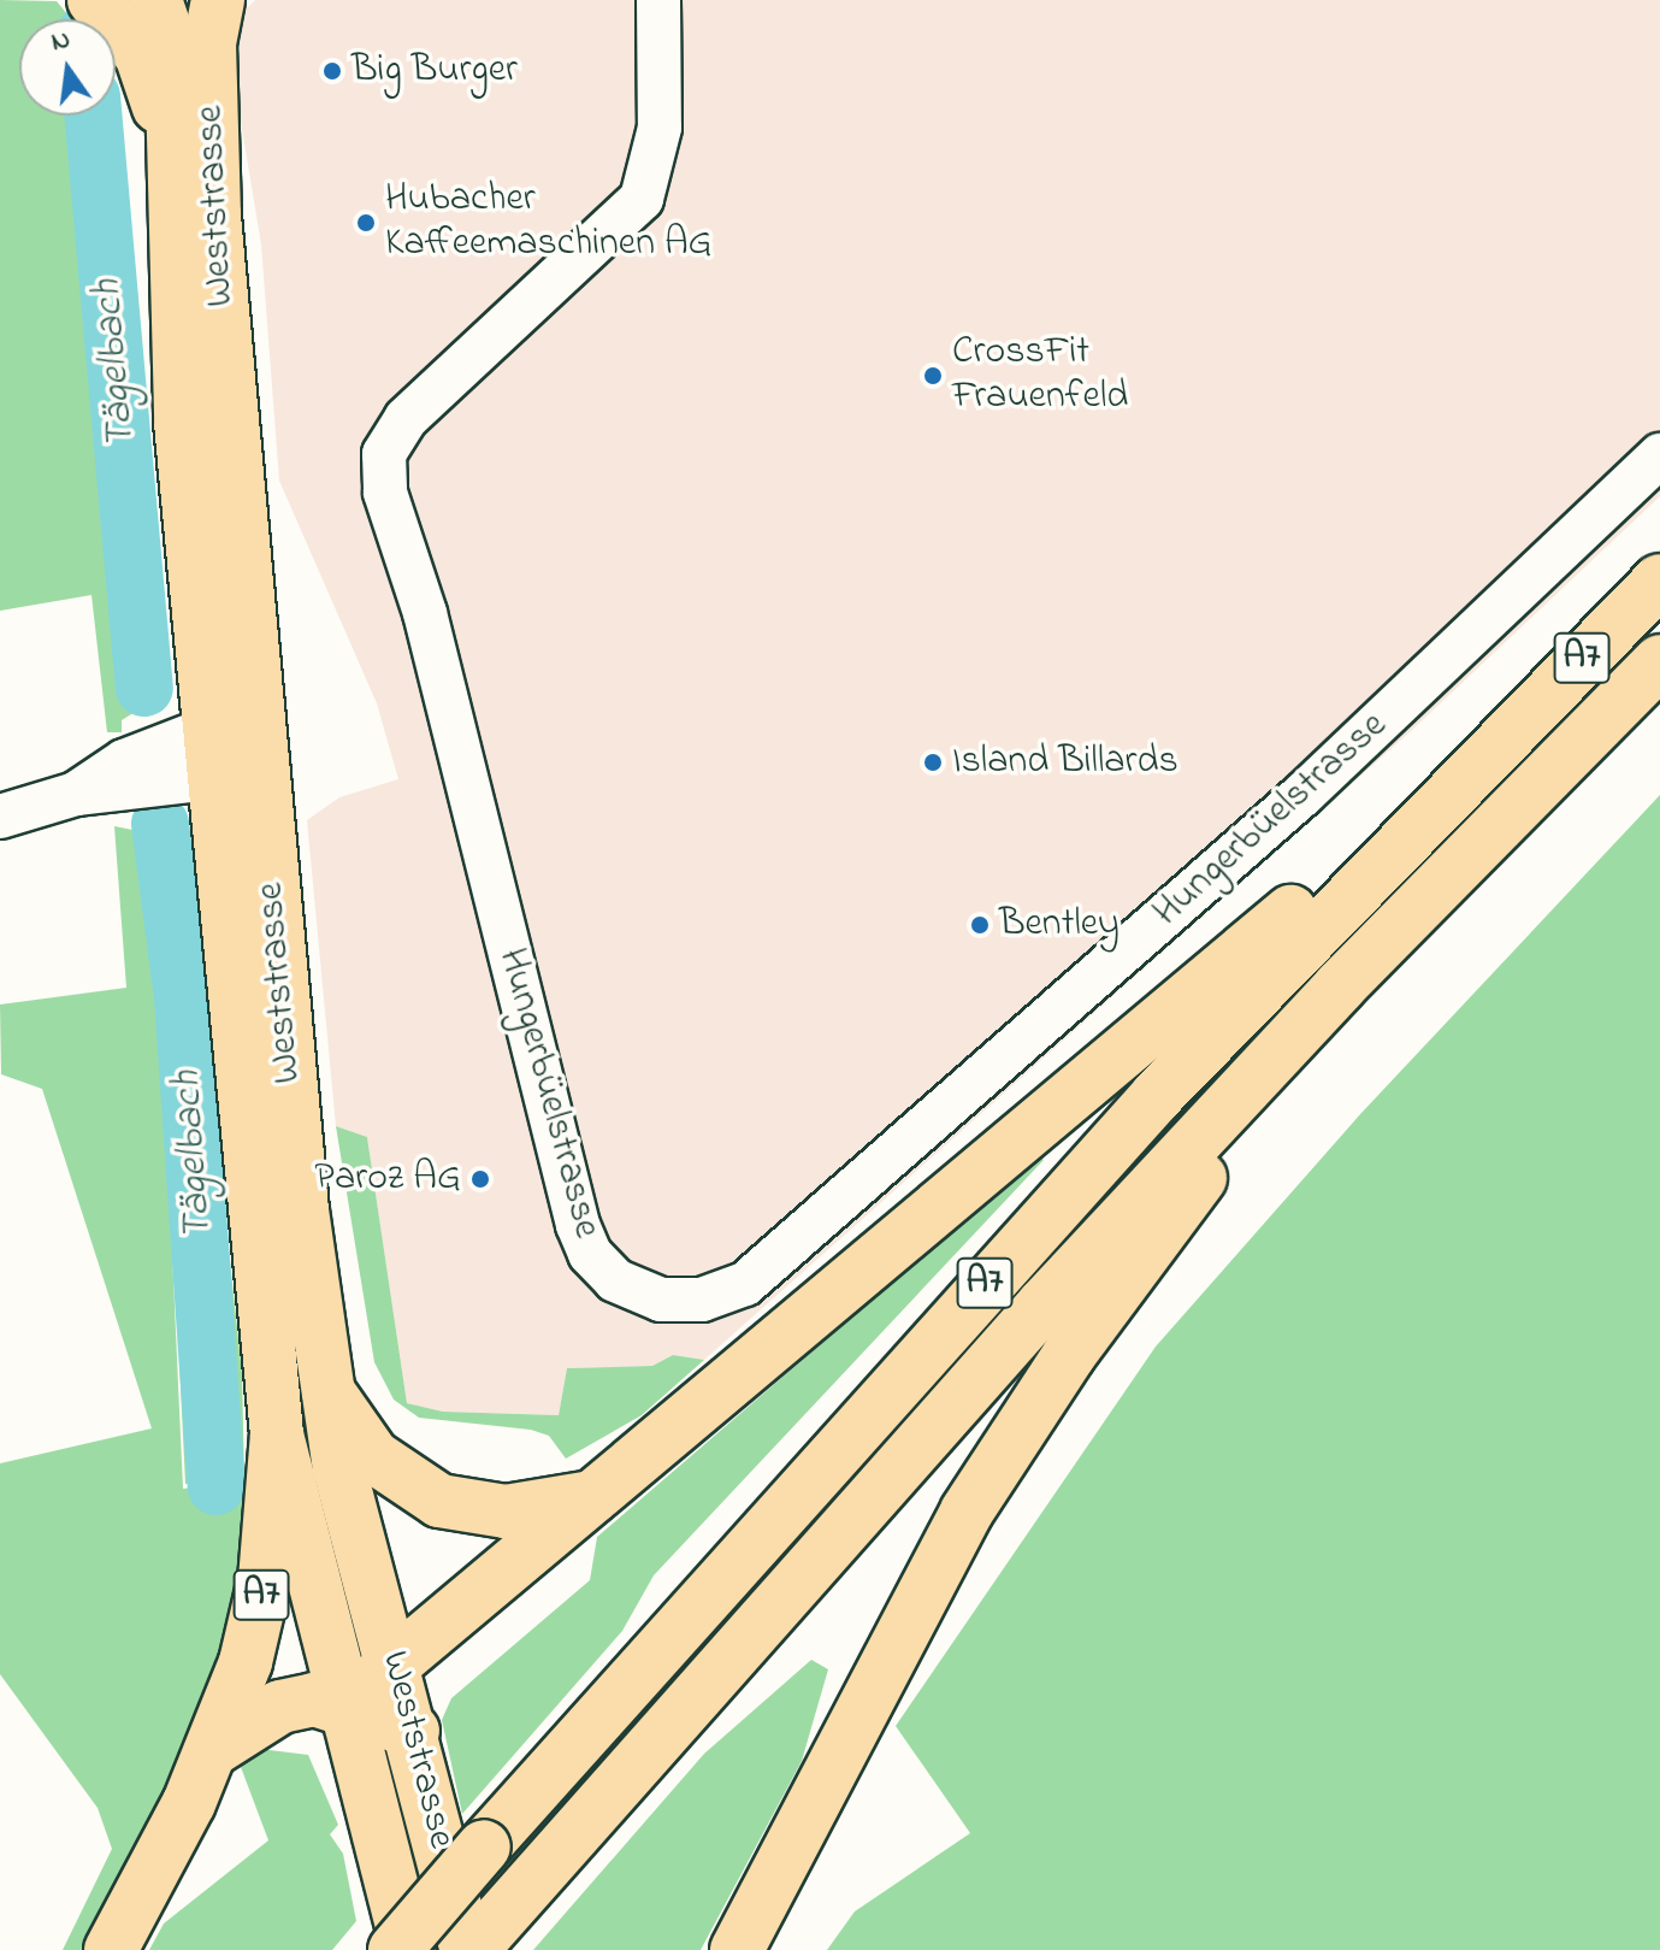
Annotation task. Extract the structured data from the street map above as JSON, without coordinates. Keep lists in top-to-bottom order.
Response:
{
  "streets": {
    "main road": ["Weststrasse", "A7"],
    "street": ["Hungerbüelstrasse"]
  },
  "crossings": [
    ["Weststrasse", "A7"]
  ],
  "water": ["Tägelbach"],
  "places": [
    "Big Burger",
    "Hubacher Kaffeemaschinen AG",
    "CrossFit Frauenfeld",
    "Island Billards",
    "Bentley",
    "Paroz AG"
  ],
  "north": "top"
}
